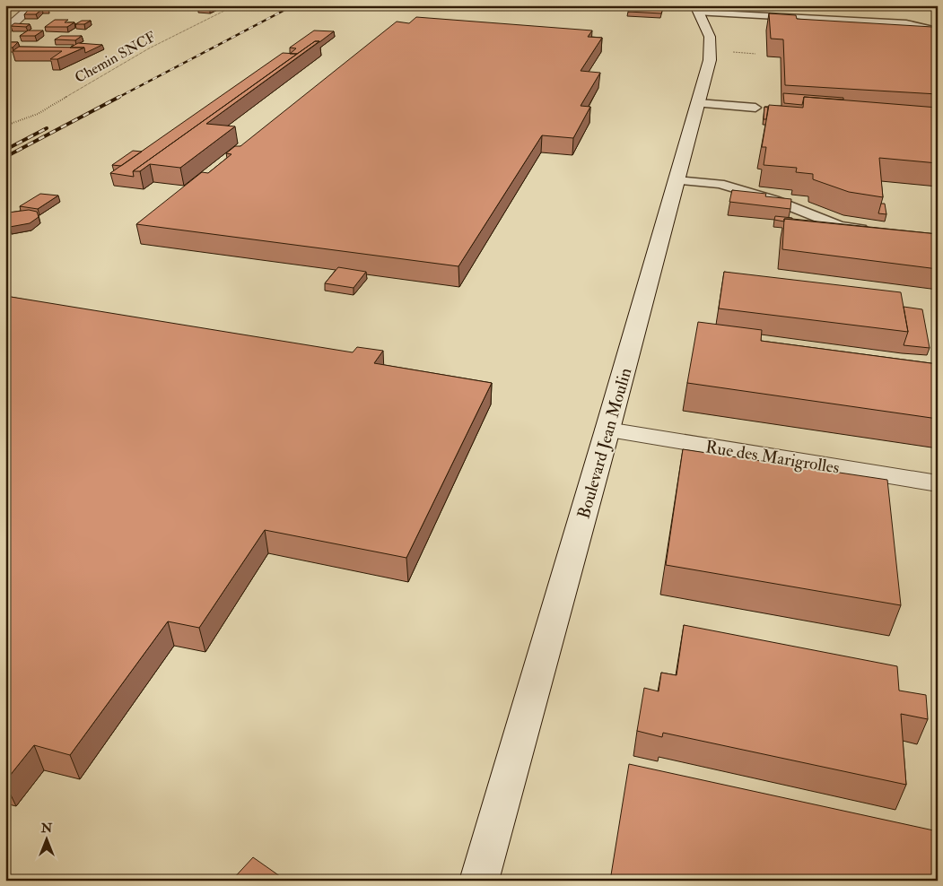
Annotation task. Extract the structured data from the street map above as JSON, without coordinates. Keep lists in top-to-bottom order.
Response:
{
  "streets": {
    "street": ["Boulevard Jean Moulin", "Rue des Marigrolles"],
    "path": ["Chemin SNCF"]
  },
  "crossings": [
    ["Boulevard Jean Moulin", "Rue des Marigrolles"]
  ],
  "north": "top"
}
